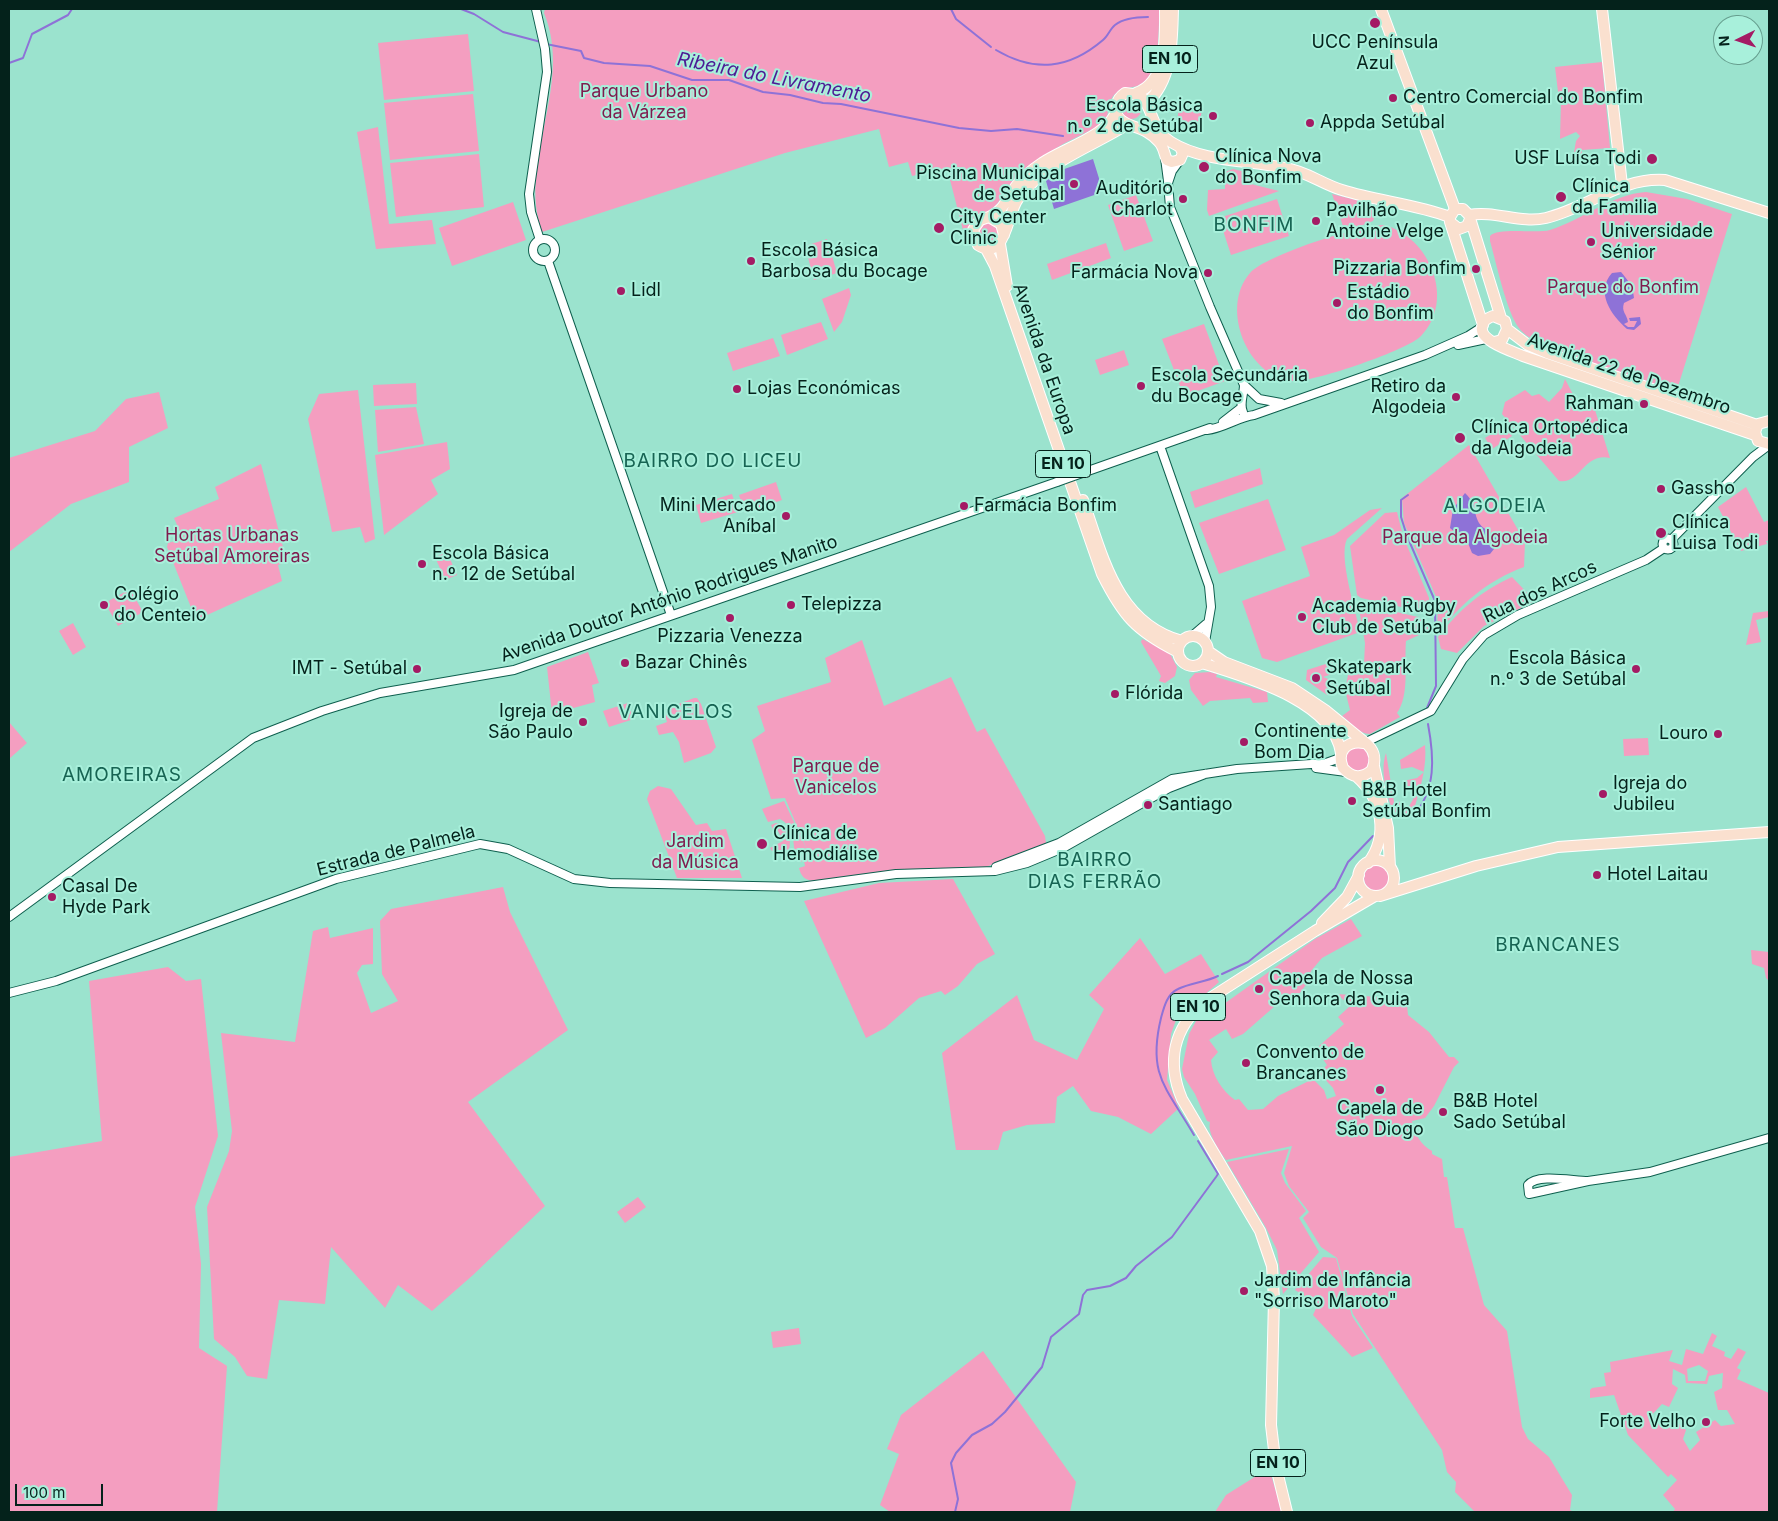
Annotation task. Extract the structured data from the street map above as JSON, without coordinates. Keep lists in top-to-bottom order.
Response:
{
  "streets": {
    "main road": ["EN 10", "Avenida da Europa", "Avenida 22 de Dezembro"],
    "street": ["Rua dos Arcos", "Avenida Doutor António Rodrigues Manito", "Estrada de Palmela"]
  },
  "crossings": [
    ["EN 10", "Avenida da Europa"],
    ["EN 10", "Rua dos Arcos"],
    ["EN 10", "Estrada de Palmela"],
    ["Avenida da Europa", "Rua dos Arcos"],
    ["Avenida da Europa", "Estrada de Palmela"],
    ["Rua dos Arcos", "Estrada de Palmela"]
  ],
  "districts": [
    "BONFIM",
    "BAIRRO DO LICEU",
    "ALGODEIA",
    "VANICELOS",
    "AMOREIRAS",
    "BAIRRO DIAS FERRÃO",
    "BRANCANES"
  ],
  "water": ["Ribeira do Livramento"],
  "parks": [
    "Parque Urbano da Várzea",
    "Parque do Bonfim",
    "Hortas Urbanas Setúbal Amoreiras",
    "Parque da Algodeia",
    "Parque de Vanicelos",
    "Jardim da Música"
  ],
  "places": [
    "UCC Península Azul",
    "Centro Comercial do Bonfim",
    "Escola Básica n.º 2 de Setúbal",
    "Appda Setúbal",
    "USF Luísa Todi",
    "Clínica Nova do Bonfim",
    "Piscina Municipal de Setubal",
    "Clínica da Familia",
    "Auditório Charlot",
    "Pavilhão Antoine Velge",
    "City Center Clinic",
    "Universidade Sénior",
    "Escola Básica Barbosa du Bocage",
    "Pizzaria Bonfim",
    "Farmácia Nova",
    "Lidl",
    "Estádio do Bonfim",
    "Escola Secundária du Bocage",
    "Lojas Económicas",
    "Retiro da Algodeia",
    "Rahman",
    "Clínica Ortopédica da Algodeia",
    "Gassho",
    "Farmácia Bonfim",
    "Mini Mercado Aníbal",
    "Clínica Luisa Todi",
    "Escola Básica n.º 12 de Setúbal",
    "Colégio do Centeio",
    "Telepizza",
    "Academia Rugby Club de Setúbal",
    "Pizzaria Venezza",
    "Bazar Chinês",
    "IMT - Setúbal",
    "Escola Básica n.º 3 de Setúbal",
    "Skatepark Setúbal",
    "Flórida",
    "Igreja de São Paulo",
    "Louro",
    "Continente Bom Dia",
    "Igreja do Jubileu",
    "B&B Hotel Setúbal Bonfim",
    "Santiago",
    "Clínica de Hemodiálise",
    "Hotel Laitau",
    "Casal De Hyde Park",
    "Capela de Nossa Senhora da Guia",
    "Convento de Brancanes",
    "Capela de São Diogo",
    "B&B Hotel Sado Setúbal",
    "Jardim de Infância \"Sorriso Maroto\"",
    "Forte Velho"
  ],
  "scale_bar": "100 m",
  "north": "left"
}
